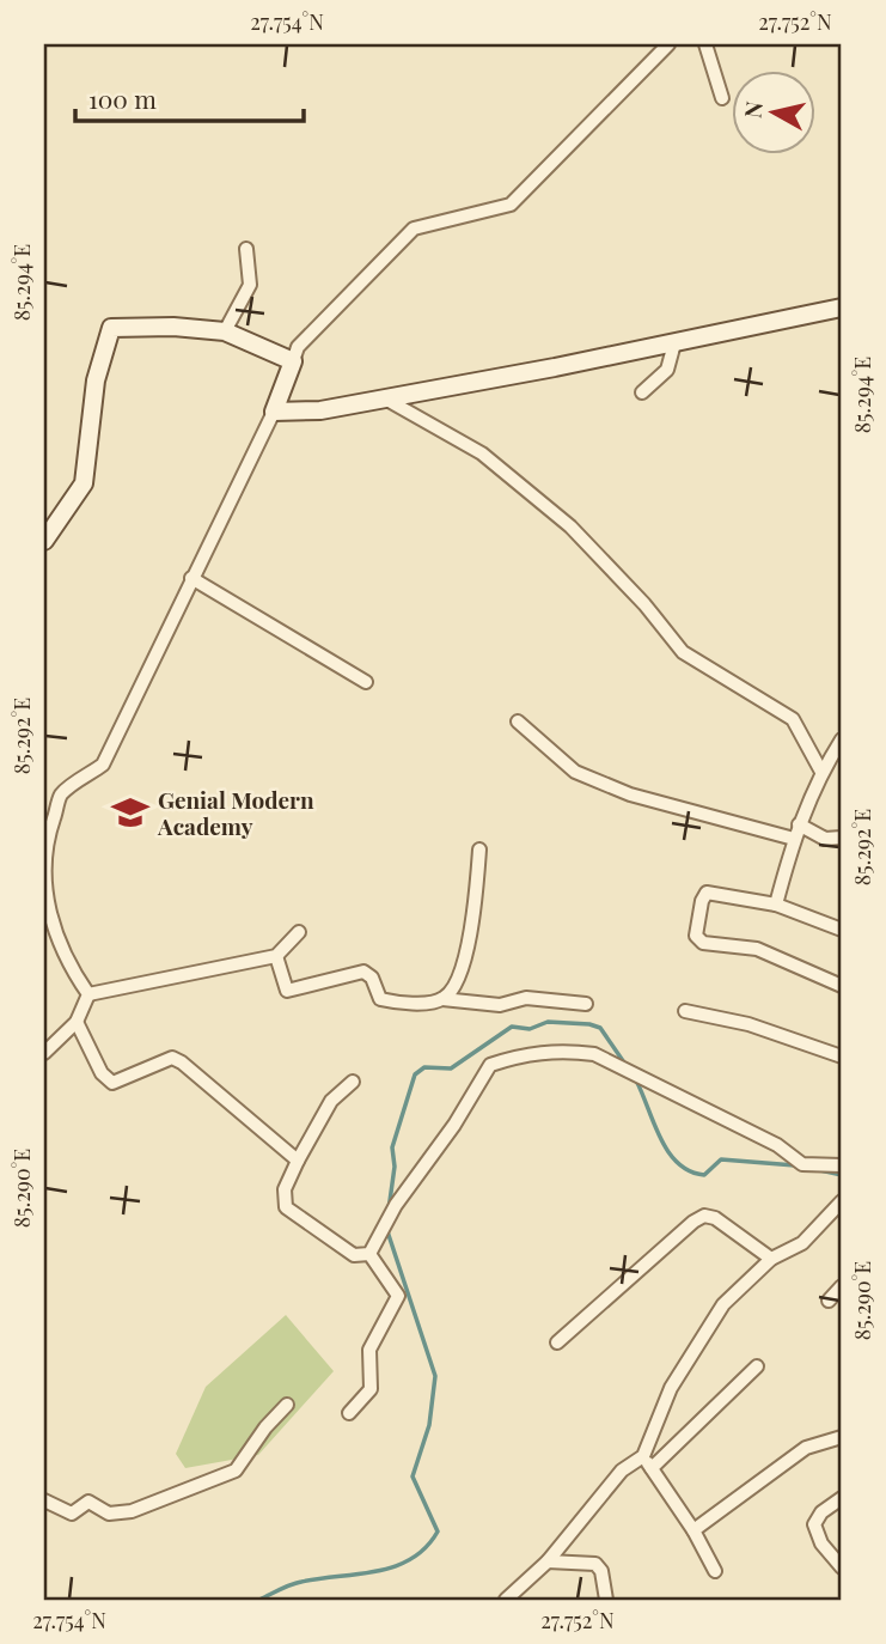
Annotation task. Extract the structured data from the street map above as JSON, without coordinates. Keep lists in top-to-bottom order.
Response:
{
  "places": {
    "school or university": ["Genial Modern Academy"]
  },
  "scale_bar": "100 m",
  "north": "left",
  "coordinates": [
    "27.754°N",
    "27.752°N",
    "85.294°E",
    "85.292°E",
    "85.290°E"
  ]
}
